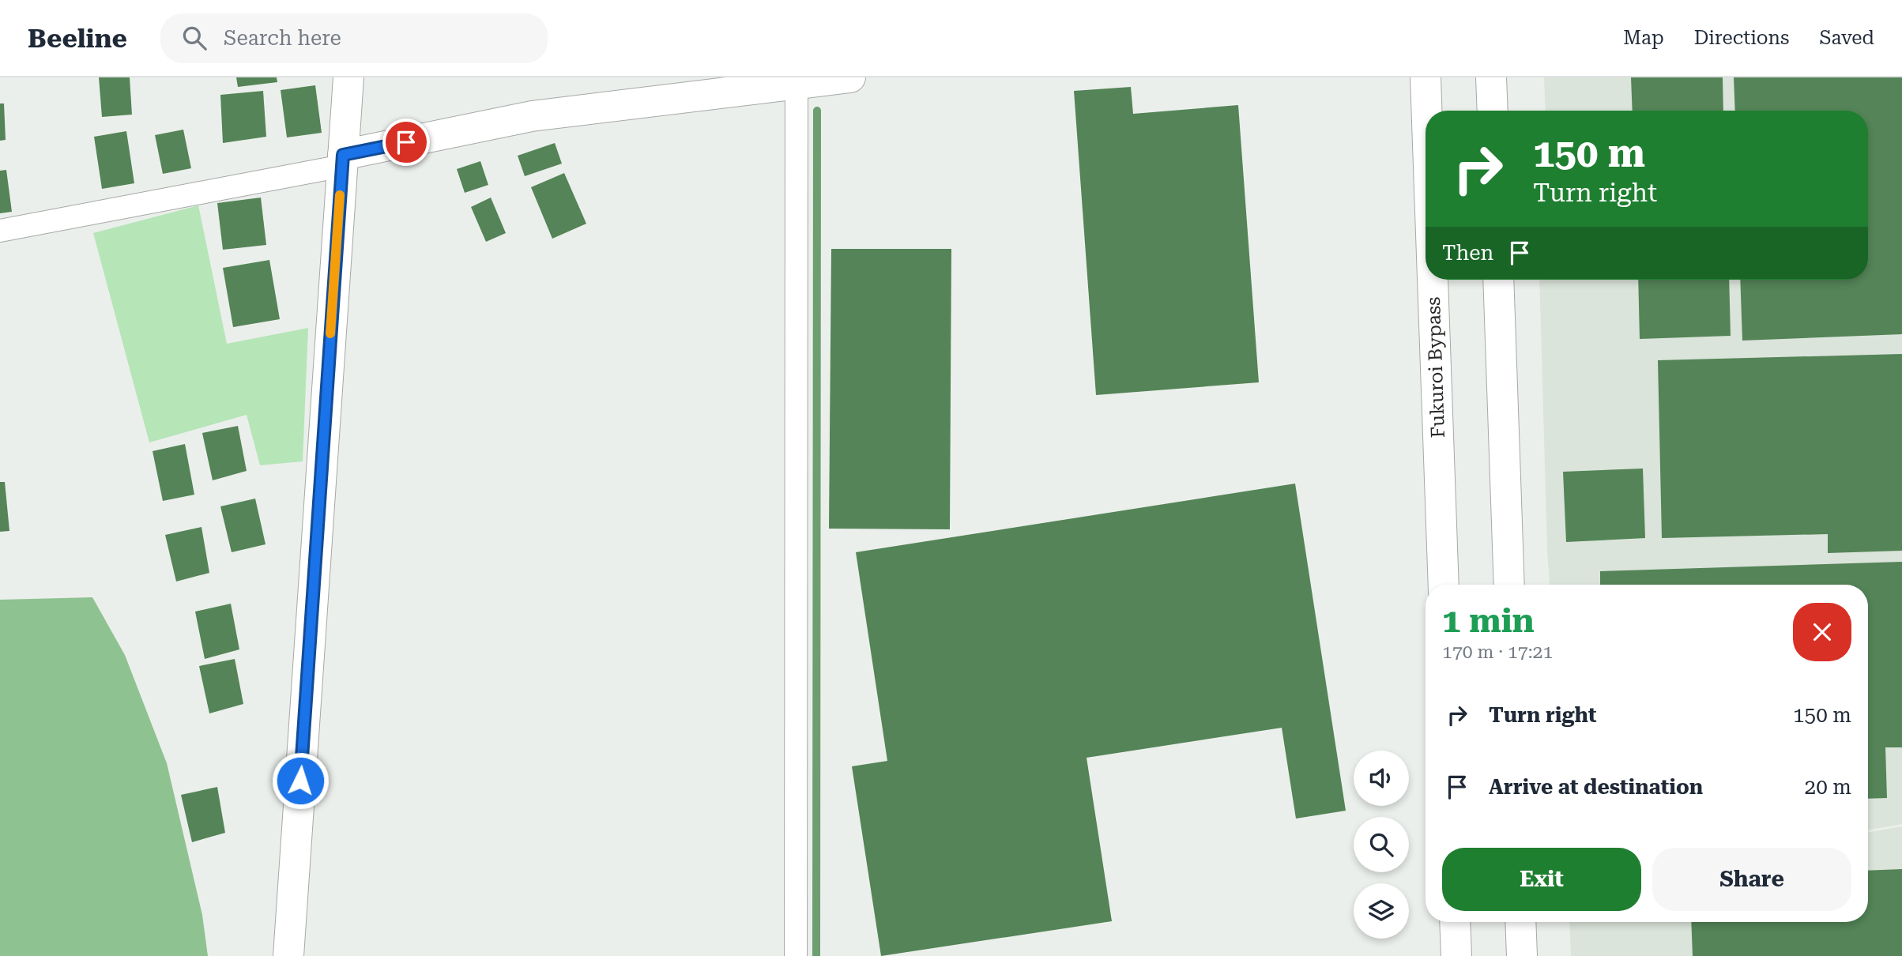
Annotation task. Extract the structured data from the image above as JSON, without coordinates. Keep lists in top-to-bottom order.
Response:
{
  "streets": {
    "main road": ["Fukuroi Bypass"]
  },
  "page": {
    "header": "Beeline",
    "search": "Search here",
    "nav": ["Map", "Directions", "Saved"],
    "turn": ["150 m", "Turn right"],
    "then": "Then",
    "heading": ["1 min", "170 m · 17:21"],
    "list": [
      {
        "name": "Turn right",
        "value": "150 m"
      },
      {
        "name": "Arrive at destination",
        "value": "20 m"
      }
    ],
    "buttons": ["Exit", "Share"]
  }
}
